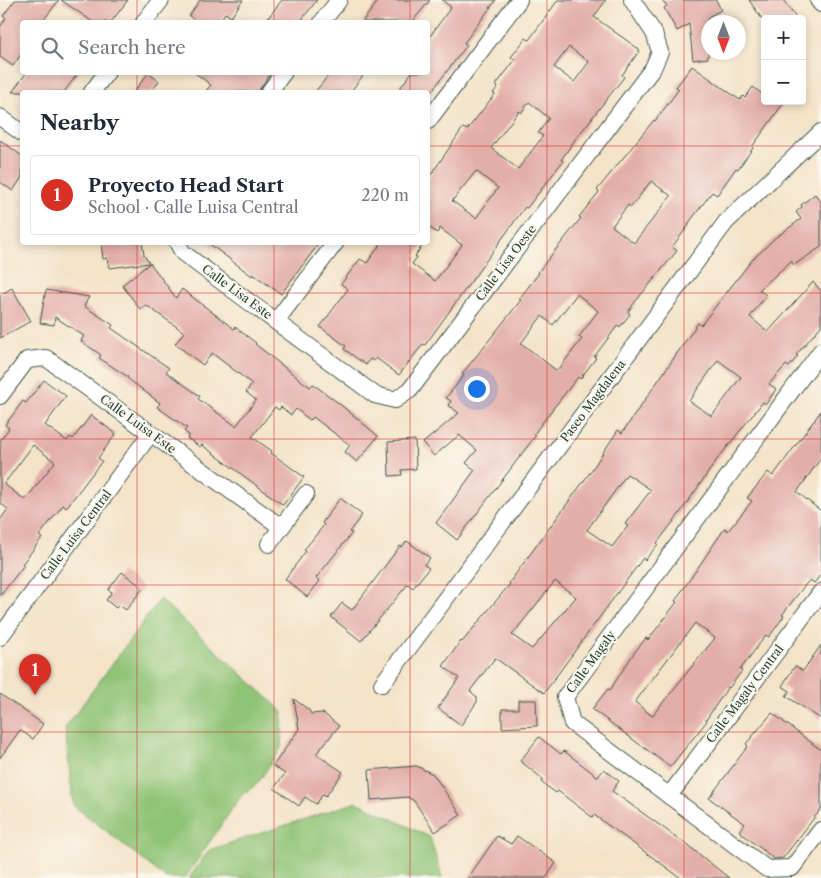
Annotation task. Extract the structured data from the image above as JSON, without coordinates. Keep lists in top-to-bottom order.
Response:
{
  "streets": {
    "street": [
      "Calle Lisa Oeste",
      "Calle Lisa Este",
      "Paseo Magdalena",
      "Calle Luisa Este",
      "Calle Luisa Central",
      "Calle Magaly",
      "Calle Magaly Central"
    ]
  },
  "crossings": [
    ["Calle Lisa Oeste", "Calle Lisa Este"],
    ["Calle Luisa Este", "Calle Luisa Central"],
    ["Calle Magaly", "Calle Magaly Central"]
  ],
  "north": "bottom",
  "page": {
    "map_buttons": ["+", "−"],
    "search": "Search here",
    "heading": "Nearby",
    "list": [
      {
        "mark": "1",
        "name": "Proyecto Head Start",
        "note": "School · Calle Luisa Central",
        "value": "220 m"
      }
    ],
    "pins": "1"
  }
}
